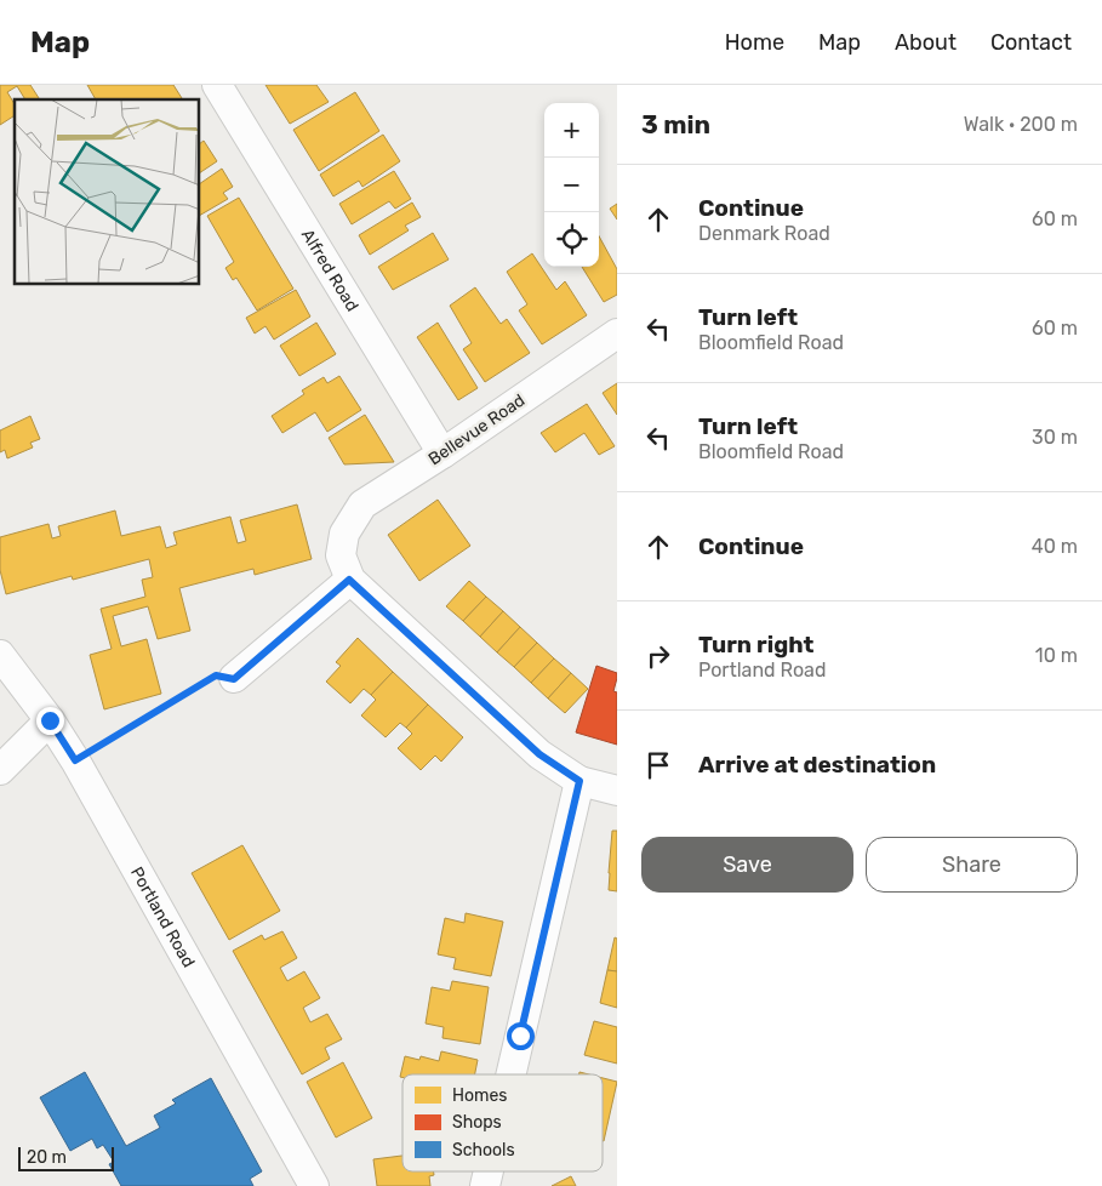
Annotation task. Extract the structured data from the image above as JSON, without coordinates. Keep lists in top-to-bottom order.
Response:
{
  "streets": {
    "street": ["Alfred Road", "Bellevue Road", "Portland Road"]
  },
  "crossings": [
    ["Alfred Road", "Bellevue Road"]
  ],
  "legend": ["Homes", "Shops", "Schools"],
  "scale_bar": "20 m",
  "page": {
    "header": "Map",
    "nav": [
      "Home",
      "Map",
      "About",
      "Contact"
    ],
    "heading": ["3 min", "Walk · 200 m"],
    "map_buttons": ["+", "−"],
    "list": [
      ["Continue", "Denmark Road", "60 m"],
      ["Turn left", "Bloomfield Road", "60 m"],
      ["Turn left", "Bloomfield Road", "30 m"],
      ["Continue", "40 m"],
      ["Turn right", "Portland Road", "10 m"],
      "Arrive at destination"
    ],
    "buttons": ["Save", "Share"],
    "scale": "20 m"
  }
}
